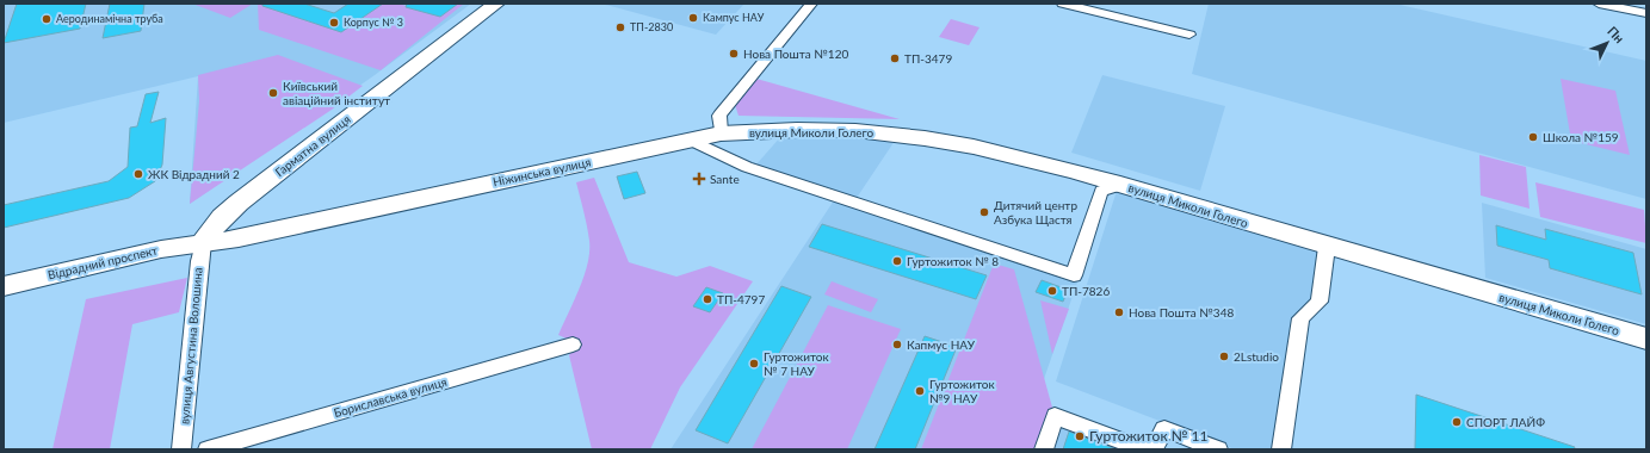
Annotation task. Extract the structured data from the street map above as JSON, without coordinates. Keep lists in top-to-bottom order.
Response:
{
  "streets": {
    "main road": [
      "вулиця Миколи Голего",
      "Гарматна вулиця",
      "Ніжинська вулиця",
      "Відрадний проспект"
    ],
    "street": ["вулиця Августина Волошина", "Бориславська вулиця"]
  },
  "crossings": [
    ["вулиця Миколи Голего", "Ніжинська вулиця"],
    ["Гарматна вулиця", "Ніжинська вулиця"],
    ["Гарматна вулиця", "Відрадний проспект"],
    ["Гарматна вулиця", "вулиця Августина Волошина"],
    ["Ніжинська вулиця", "Відрадний проспект"],
    ["Ніжинська вулиця", "вулиця Августина Волошина"],
    ["Відрадний проспект", "вулиця Августина Волошина"]
  ],
  "places": {
    "other": [
      "Кампус НАУ",
      "Аеродинамічна труба",
      "Корпус № 3",
      "ТП-2830",
      "Нова Пошта №120",
      "ТП-3479",
      "Київський авіаційний інститут",
      "Школа №159",
      "ЖК Відрадний 2",
      "Дитячий центр Азбука Щастя",
      "Гуртожиток № 8",
      "ТП-7826",
      "ТП-4797",
      "Нова Пошта №348",
      "Капмус НАУ",
      "2Lstudio",
      "Гуртожиток № 7 НАУ",
      "Гуртожиток №9 НАУ",
      "СПОРТ ЛАЙФ",
      "Гуртожиток № 11"
    ],
    "health": ["Sante"]
  },
  "north": "top right"
}
